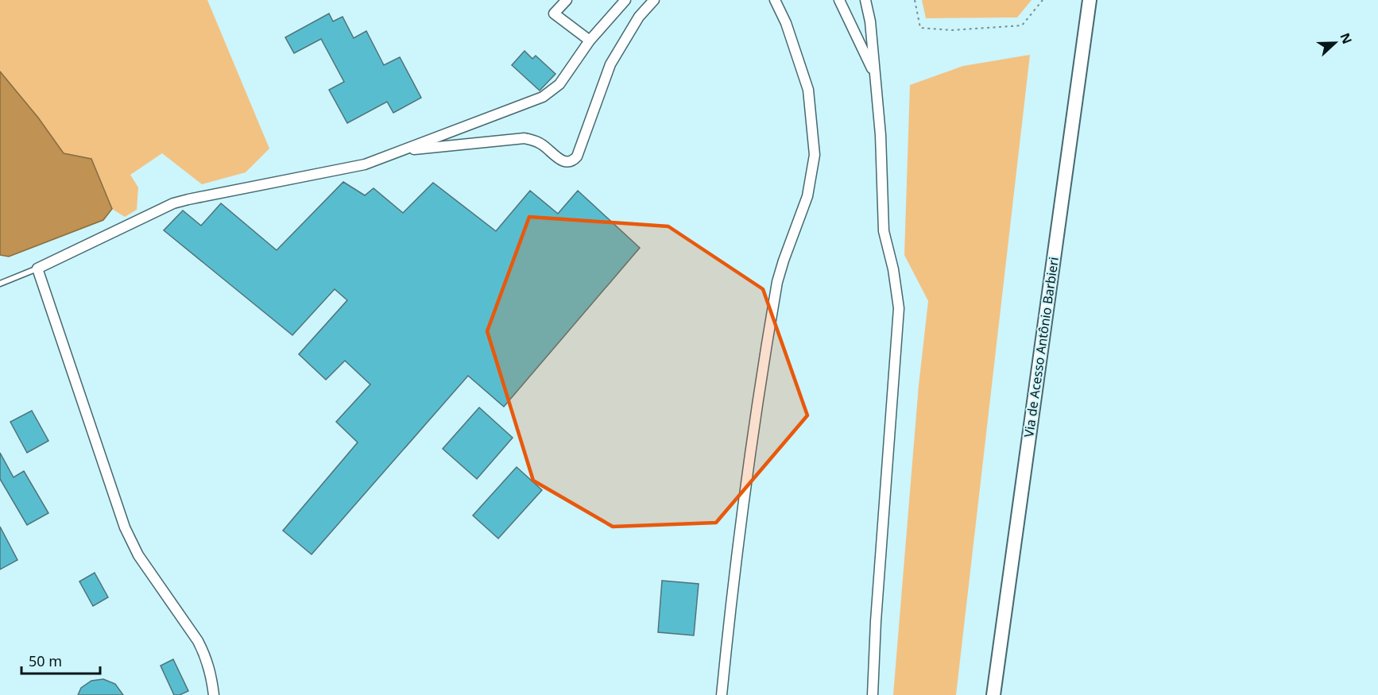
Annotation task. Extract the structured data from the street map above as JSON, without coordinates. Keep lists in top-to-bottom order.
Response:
{
  "streets": {
    "main road": ["Via de Acesso Antônio Barbieri"]
  },
  "scale_bar": "50 m",
  "north": "right"
}
